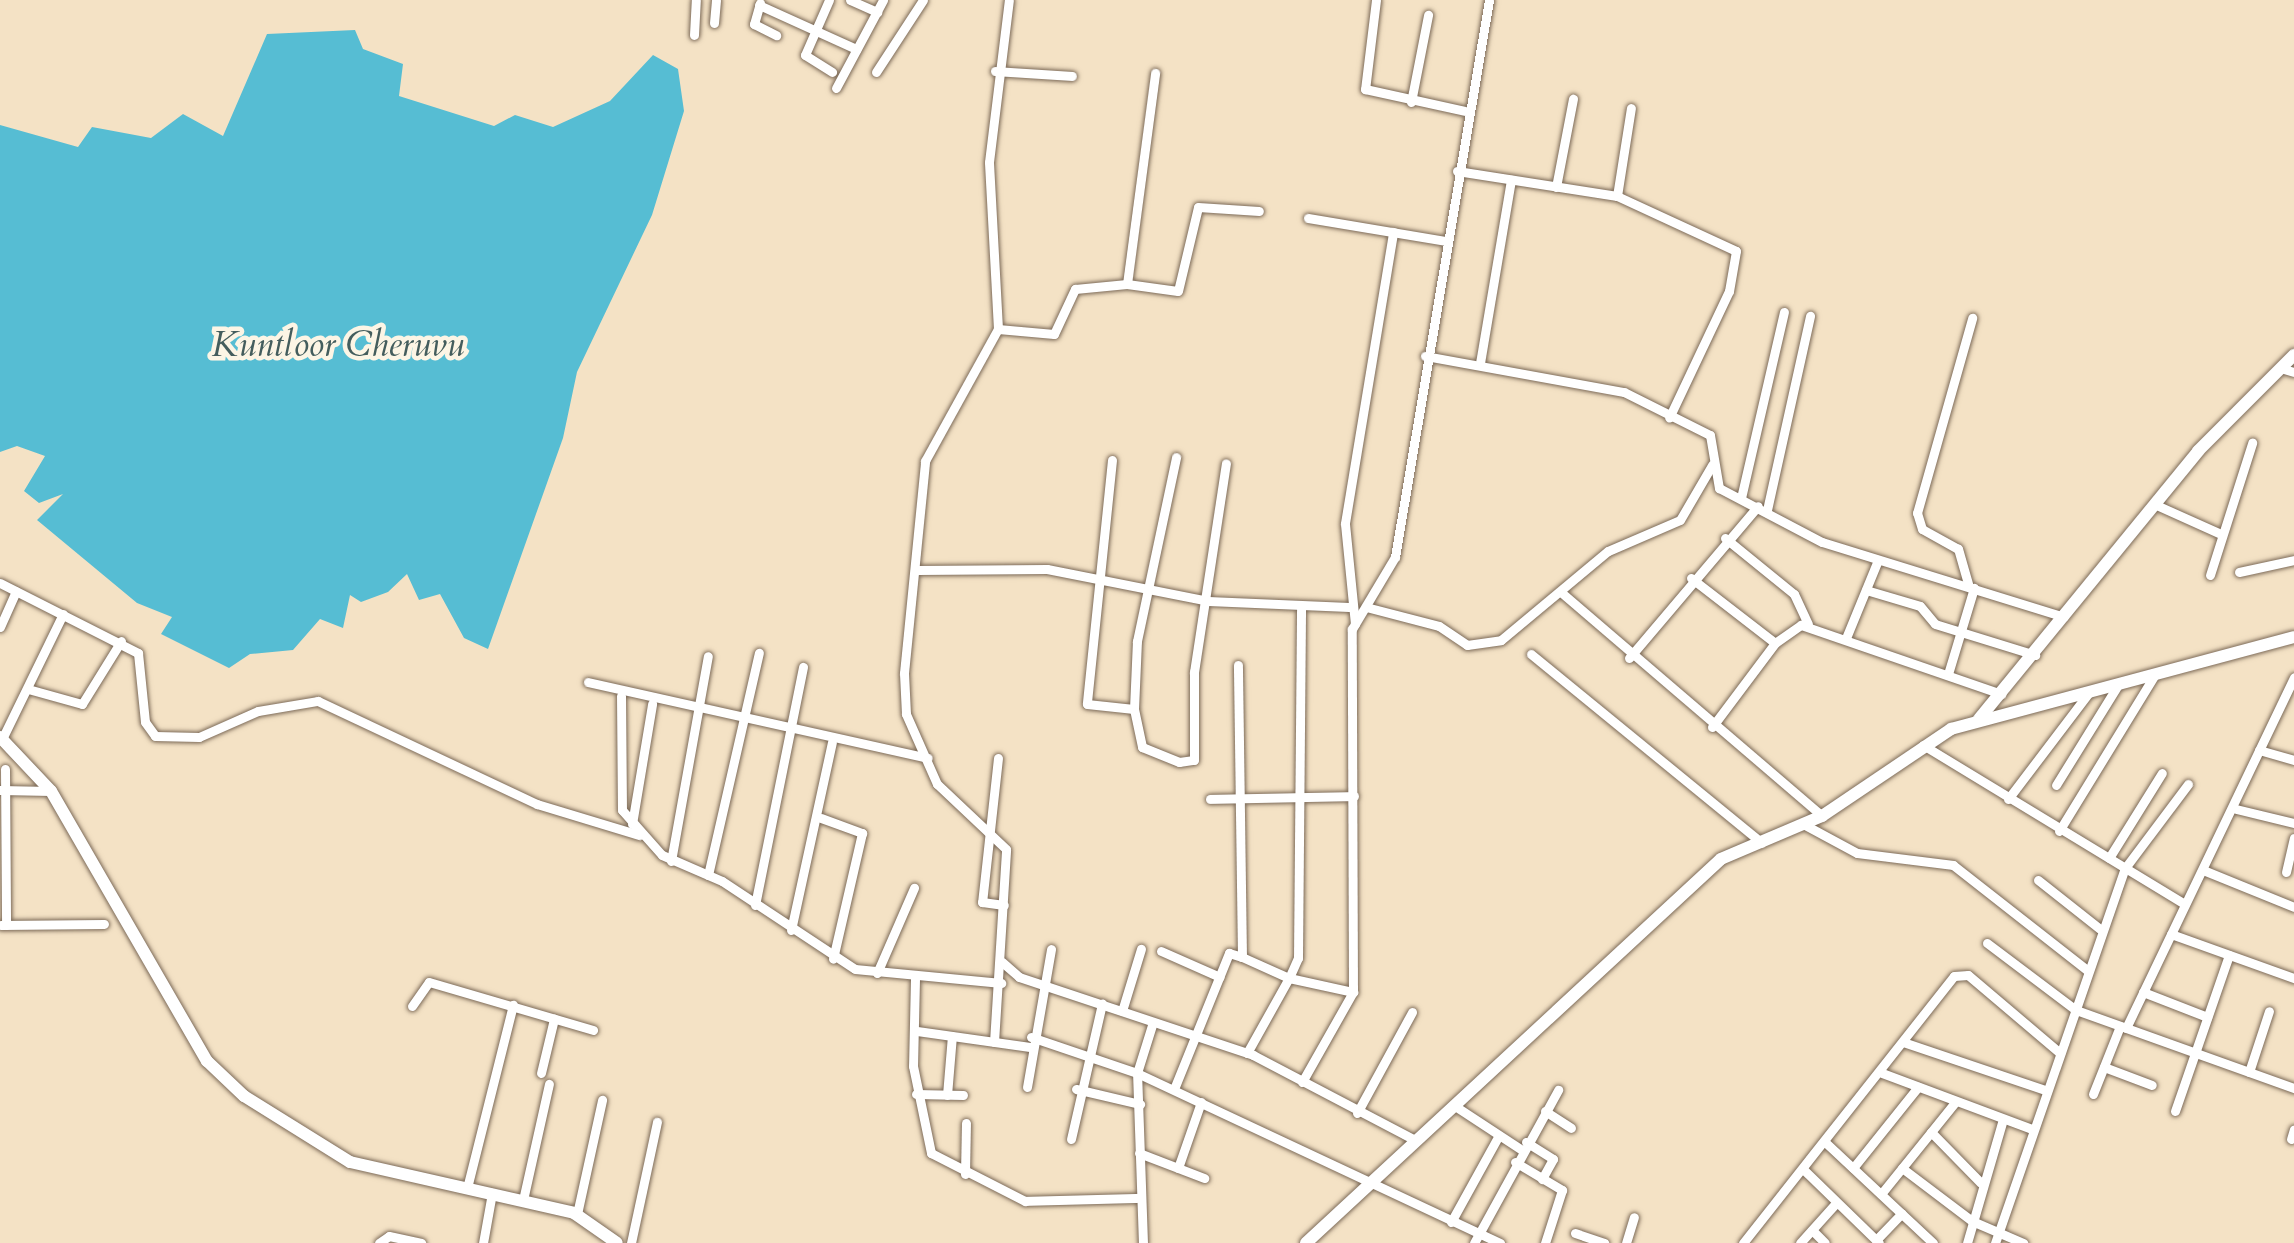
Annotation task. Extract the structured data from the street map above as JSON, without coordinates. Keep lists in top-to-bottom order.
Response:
{
  "water": ["Kuntloor Cheruvu"]
}
